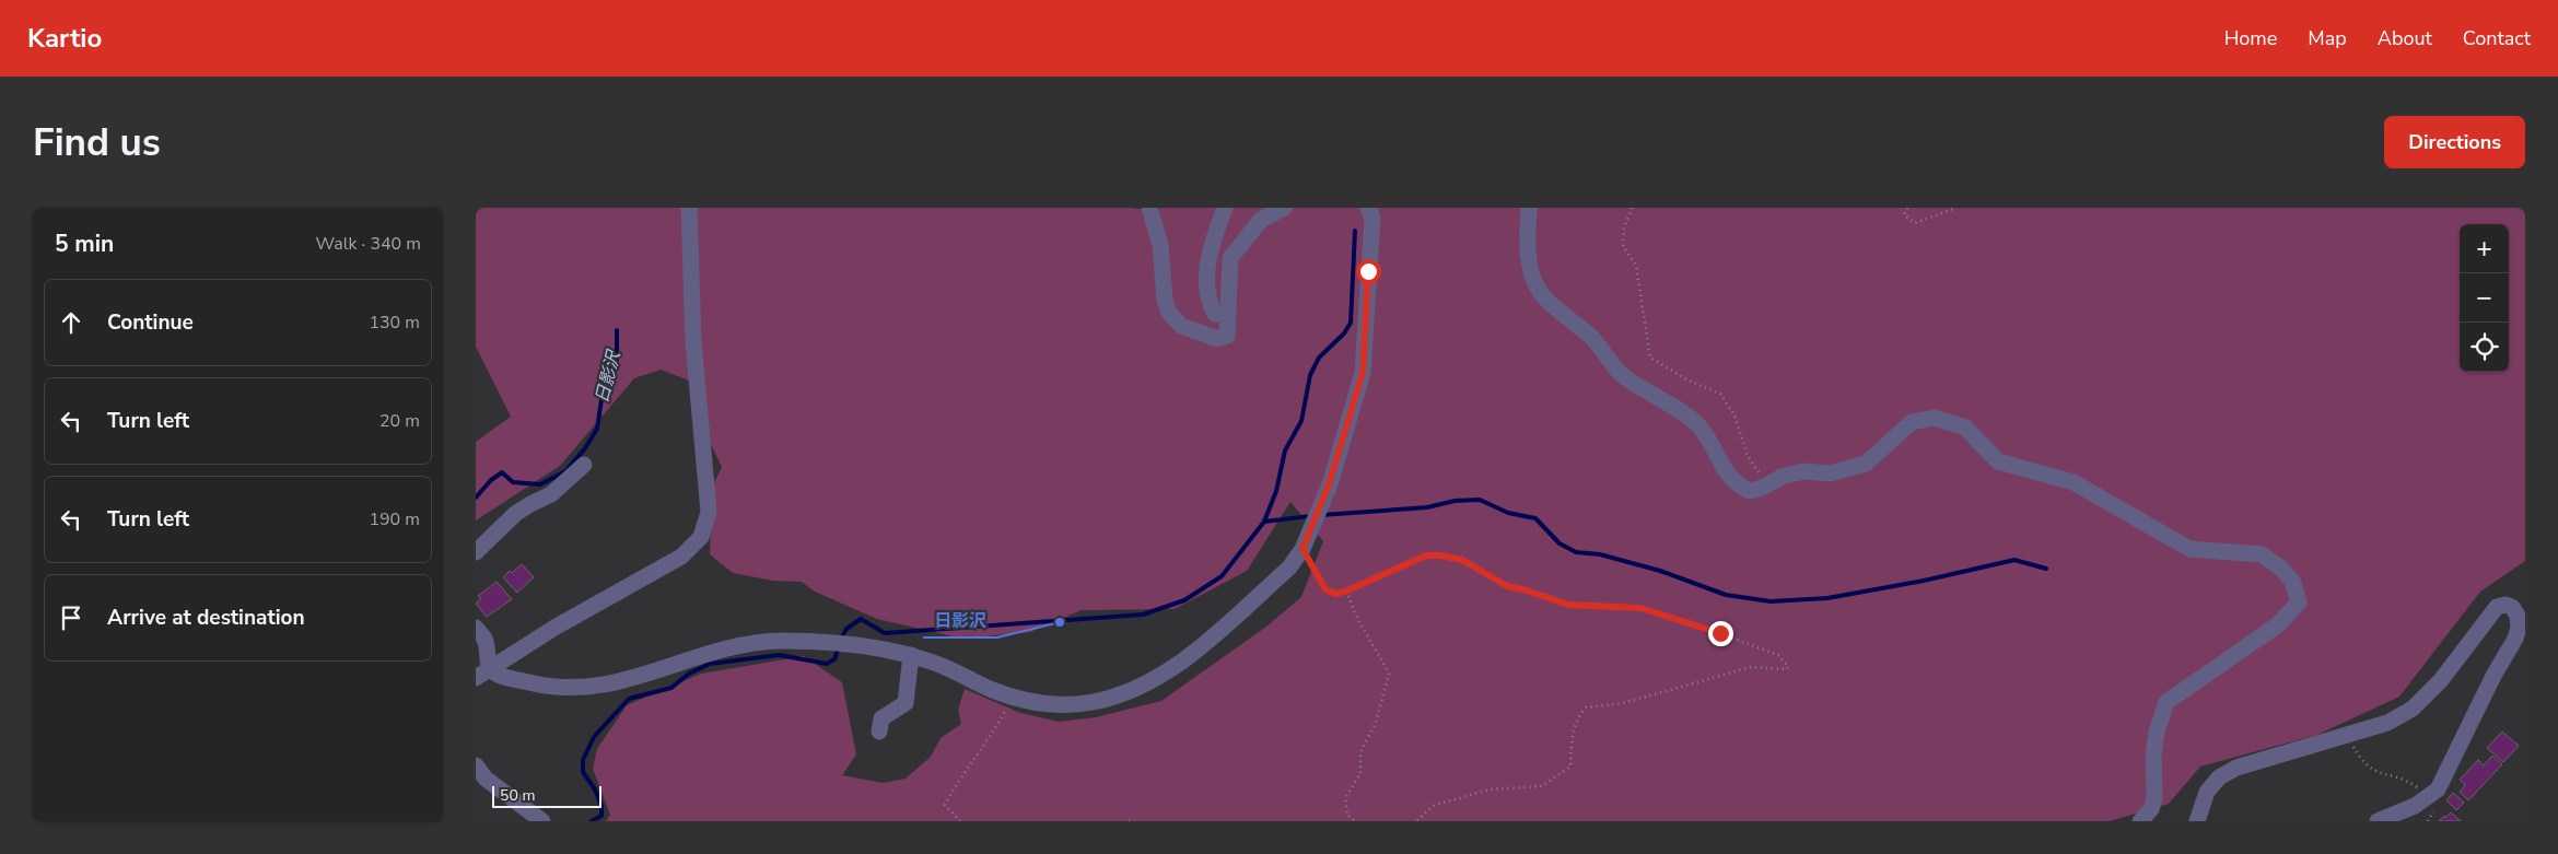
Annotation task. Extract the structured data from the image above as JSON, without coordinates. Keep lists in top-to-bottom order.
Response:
{
  "water": ["日影沢"],
  "places": ["日影沢"],
  "scale_bar": "50 m",
  "page": {
    "header": "Kartio",
    "nav": [
      "Home",
      "Map",
      "About",
      "Contact"
    ],
    "buttons": "Directions",
    "title": "Find us",
    "heading": ["5 min", "Walk · 340 m"],
    "map_buttons": ["+", "−"],
    "list": [
      ["Continue", "130 m"],
      ["Turn left", "20 m"],
      ["Turn left", "190 m"],
      "Arrive at destination"
    ],
    "scale": "50 m"
  }
}
